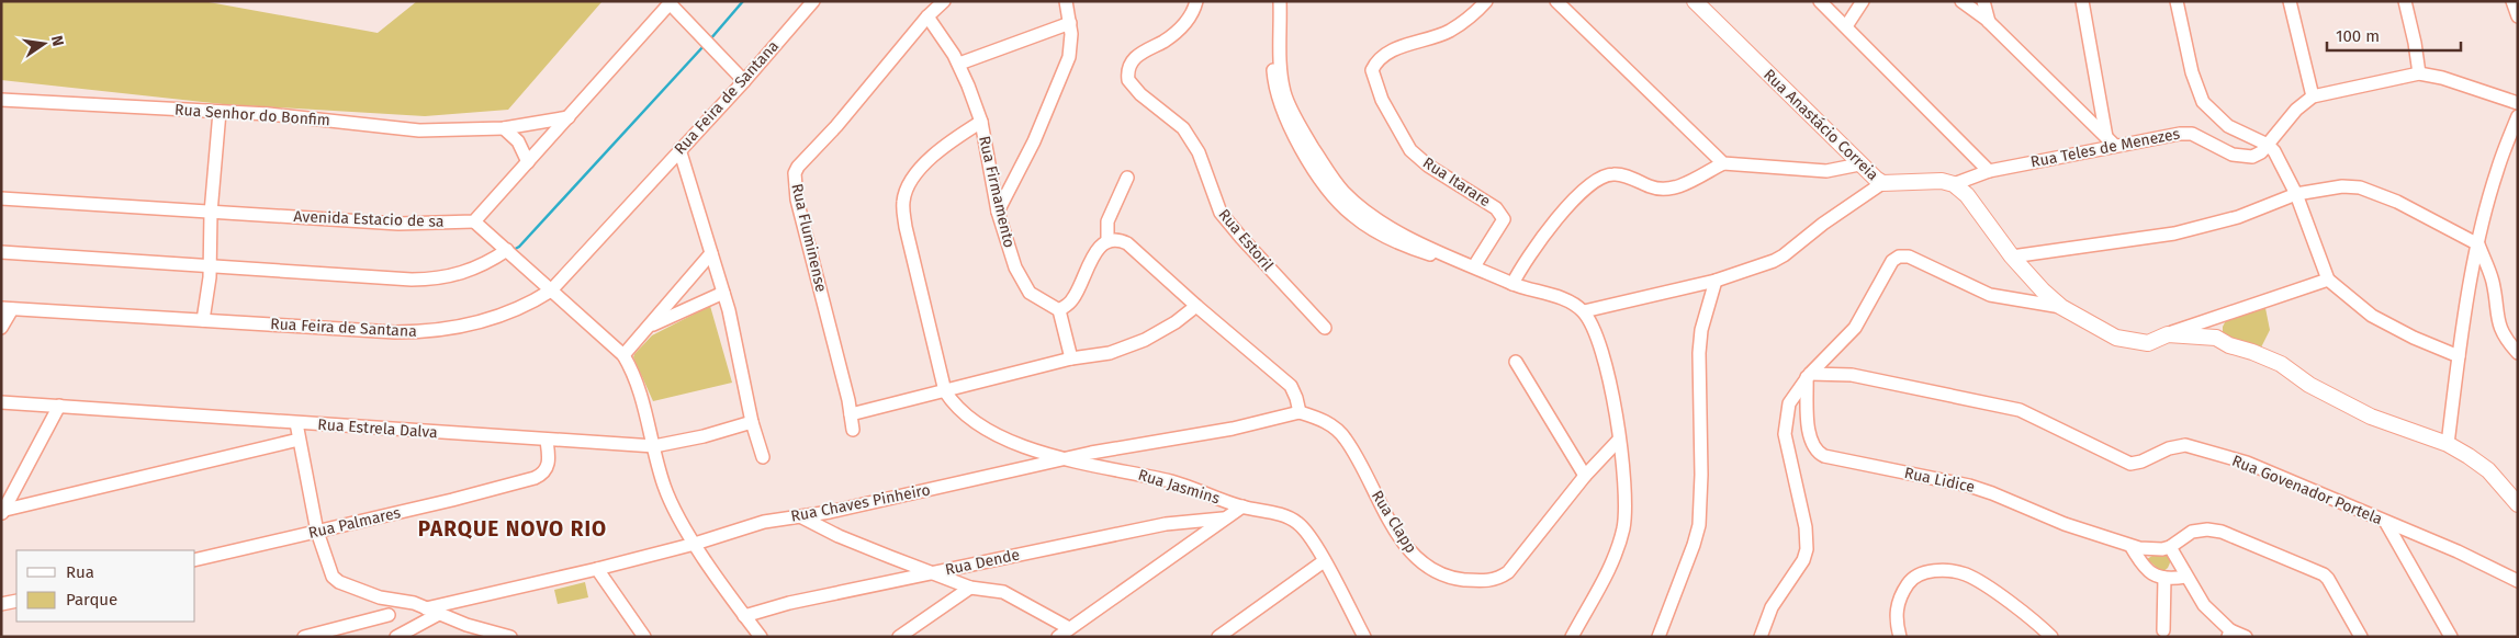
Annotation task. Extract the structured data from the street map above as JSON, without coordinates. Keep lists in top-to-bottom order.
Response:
{
  "streets": {
    "main road": ["Rua Anastácio Correia"],
    "street": [
      "Rua Feira de Santana",
      "Rua Senhor do Bonfim",
      "Rua Teles de Menezes",
      "Rua Itarare",
      "Rua Firmamento",
      "Avenida Estacio de sa",
      "Rua Fluminense",
      "Rua Estoril",
      "Rua Estrela Dalva",
      "Rua Lidice",
      "Rua Jasmins",
      "Rua Govenador Portela",
      "Rua Chaves Pinheiro",
      "Rua Clapp",
      "Rua Palmares",
      "Rua Dende"
    ]
  },
  "crossings": [
    ["Rua Anastácio Correia", "Rua Teles de Menezes"],
    ["Rua Firmamento", "Rua Fluminense"],
    ["Rua Estrela Dalva", "Rua Palmares"],
    ["Rua Lidice", "Rua Govenador Portela"],
    ["Rua Jasmins", "Rua Chaves Pinheiro"],
    ["Rua Chaves Pinheiro", "Rua Clapp"]
  ],
  "districts": ["PARQUE NOVO RIO"],
  "legend": ["Rua", "Parque"],
  "scale_bar": "100 m",
  "north": "right"
}
